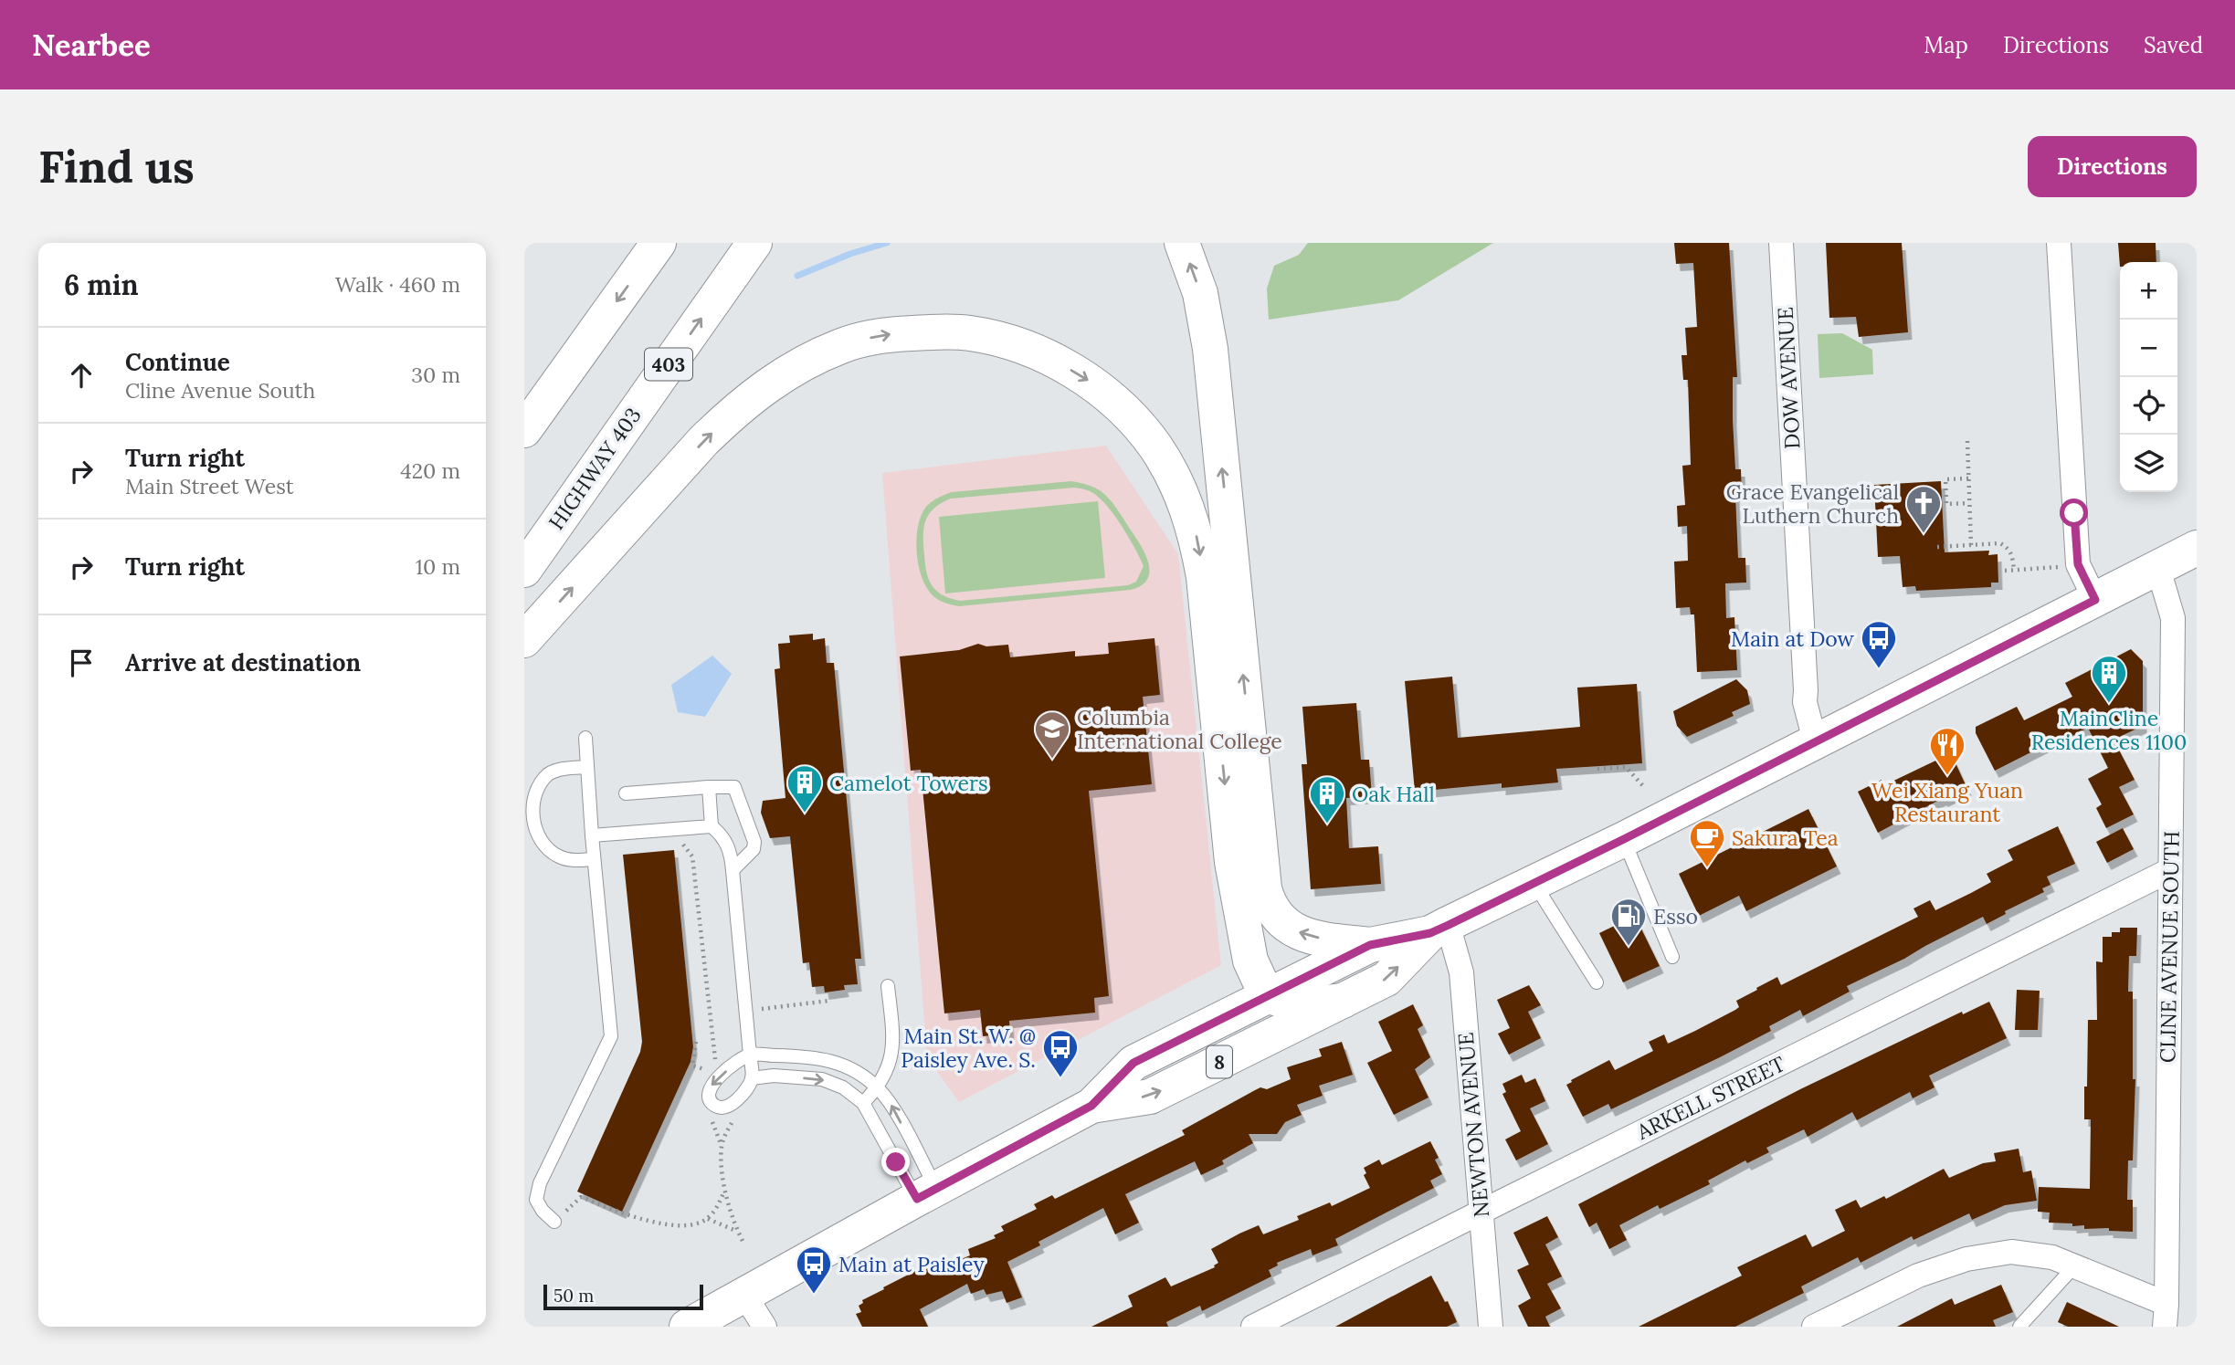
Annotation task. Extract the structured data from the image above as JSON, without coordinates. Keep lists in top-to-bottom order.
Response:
{
  "streets": {
    "main road": ["403", "HIGHWAY 403", "8"],
    "street": [
      "DOW AVENUE",
      "CLINE AVENUE SOUTH",
      "ARKELL STREET",
      "NEWTON AVENUE"
    ]
  },
  "crossings": [
    ["DOW AVENUE", "8"],
    ["CLINE AVENUE SOUTH", "8"],
    ["CLINE AVENUE SOUTH", "ARKELL STREET"],
    ["8", "NEWTON AVENUE"],
    ["ARKELL STREET", "NEWTON AVENUE"]
  ],
  "places": {
    "church": ["Grace Evangelical Luthern Church"],
    "bus stop": ["Main at Dow", "Main St. W. @ Paisley Ave. S.", "Main at Paisley"],
    "building": ["MainCline Residences 1100", "Camelot Towers", "Oak Hall"],
    "school or university": ["Columbia International College"],
    "restaurant": ["Wei Xiang Yuan Restaurant"],
    "cafe": ["Sakura Tea"],
    "fuel station": ["Esso"]
  },
  "scale_bar": "50 m",
  "page": {
    "header": "Nearbee",
    "nav": ["Map", "Directions", "Saved"],
    "buttons": "Directions",
    "title": "Find us",
    "heading": ["6 min", "Walk · 460 m"],
    "map_buttons": ["+", "−"],
    "list": [
      ["Continue", "Cline Avenue South", "30 m"],
      ["Turn right", "Main Street West", "420 m"],
      ["Turn right", "10 m"],
      "Arrive at destination"
    ],
    "scale": "50 m"
  }
}
